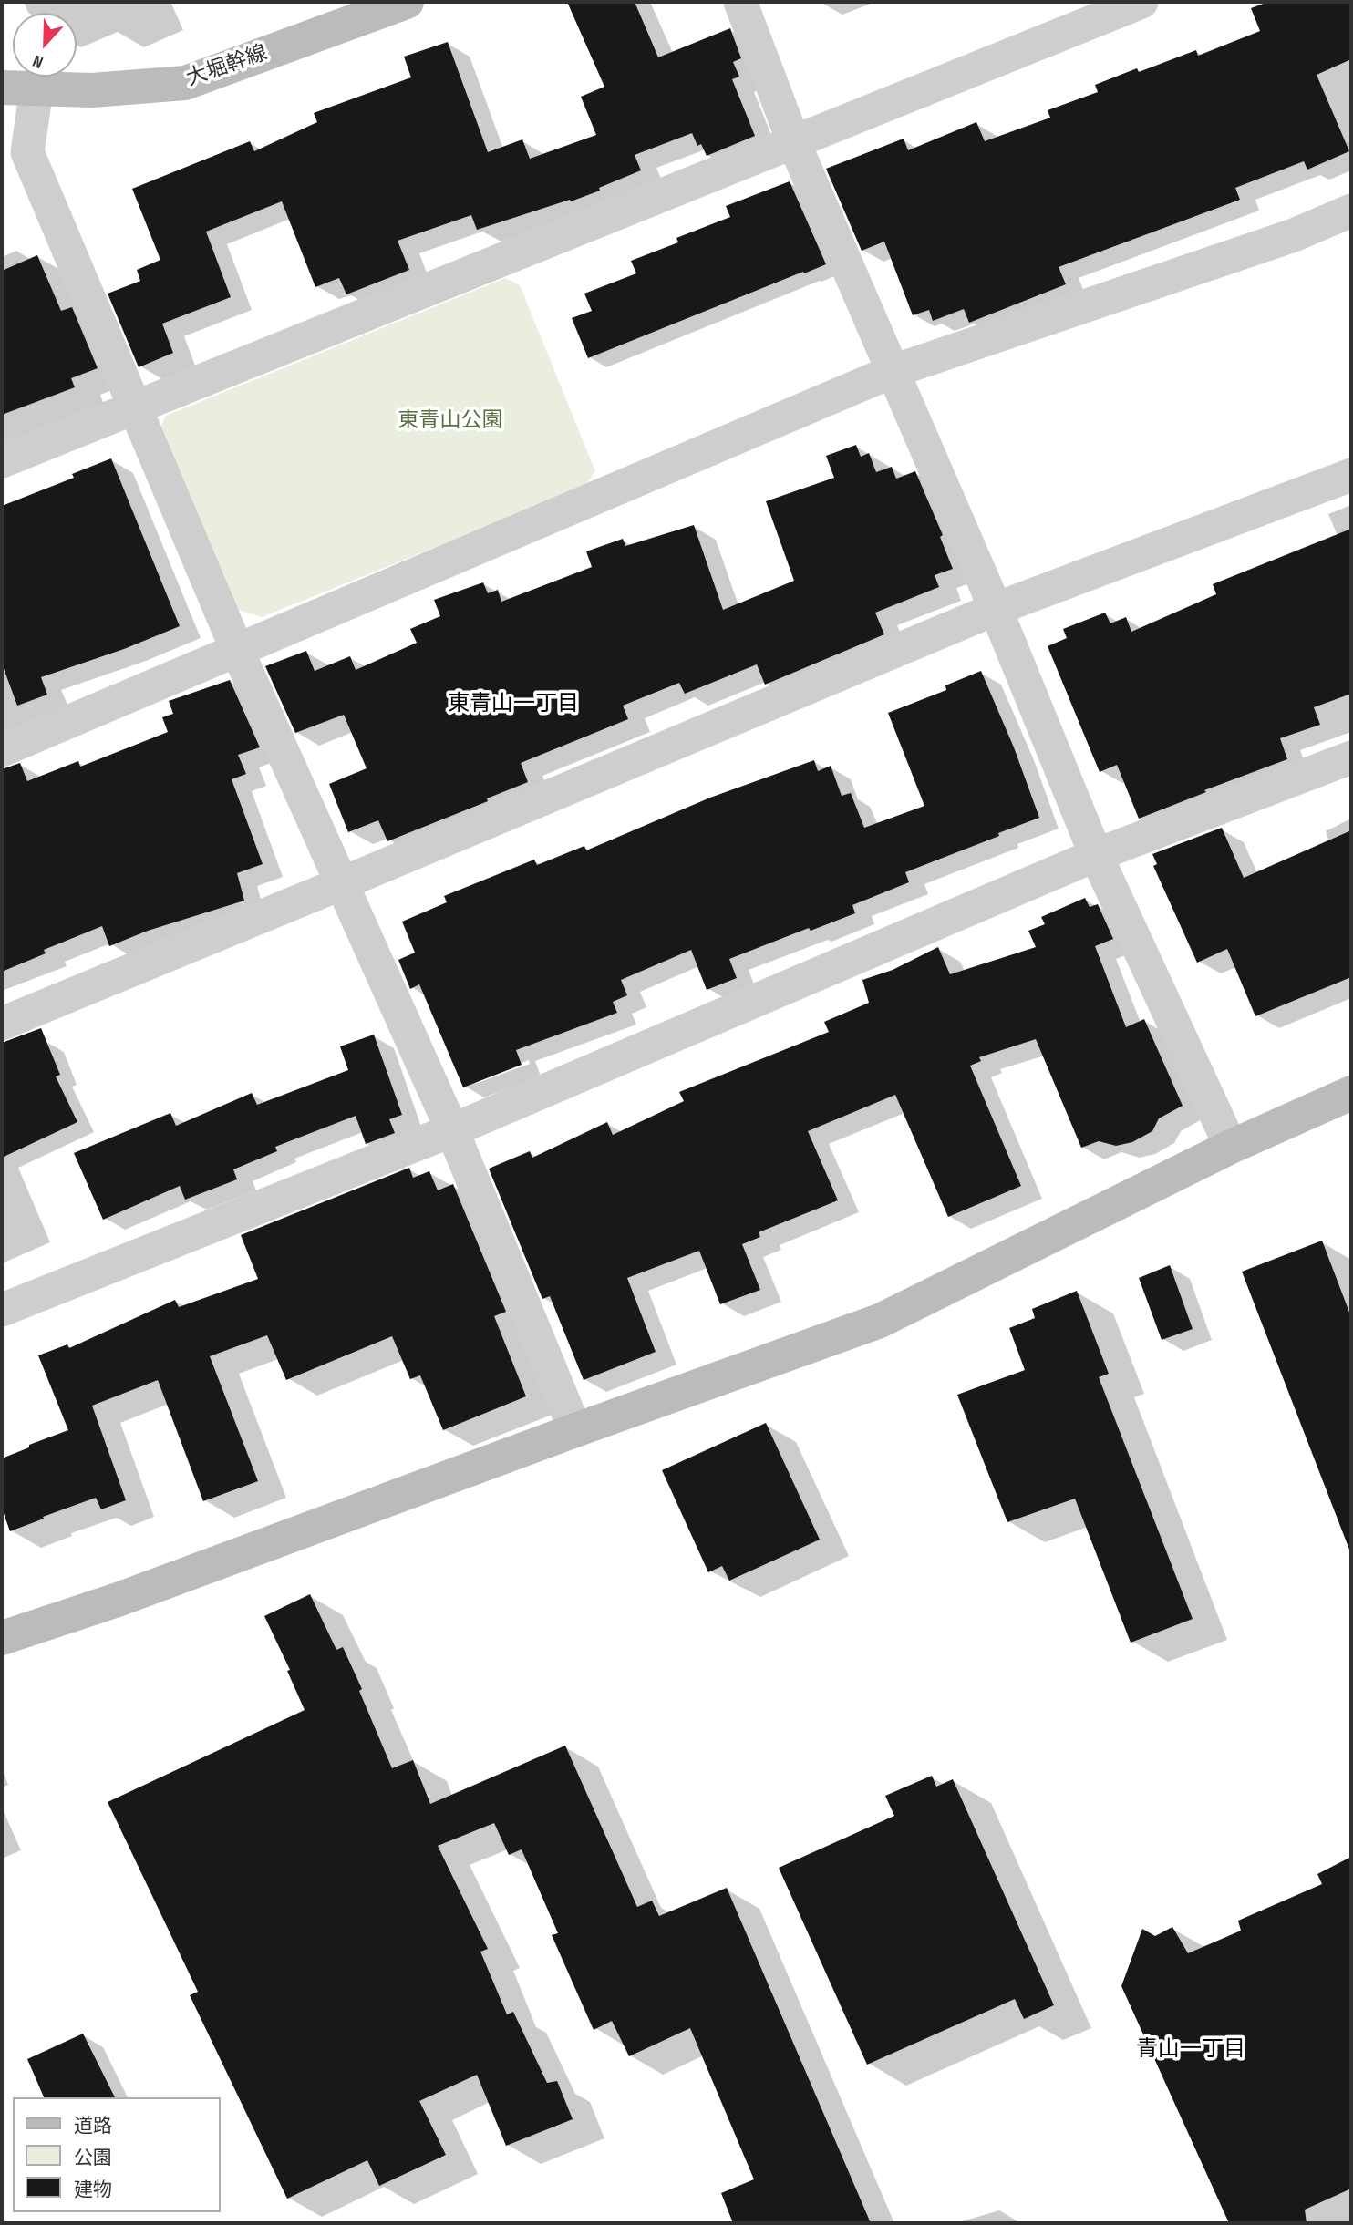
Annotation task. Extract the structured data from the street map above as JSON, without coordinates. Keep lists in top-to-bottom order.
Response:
{
  "streets": {
    "street": ["大堀幹線"]
  },
  "districts": ["東青山一丁目", "青山一丁目"],
  "parks": ["東青山公園"],
  "legend": ["道路", "公園", "建物"],
  "north": "bottom"
}
